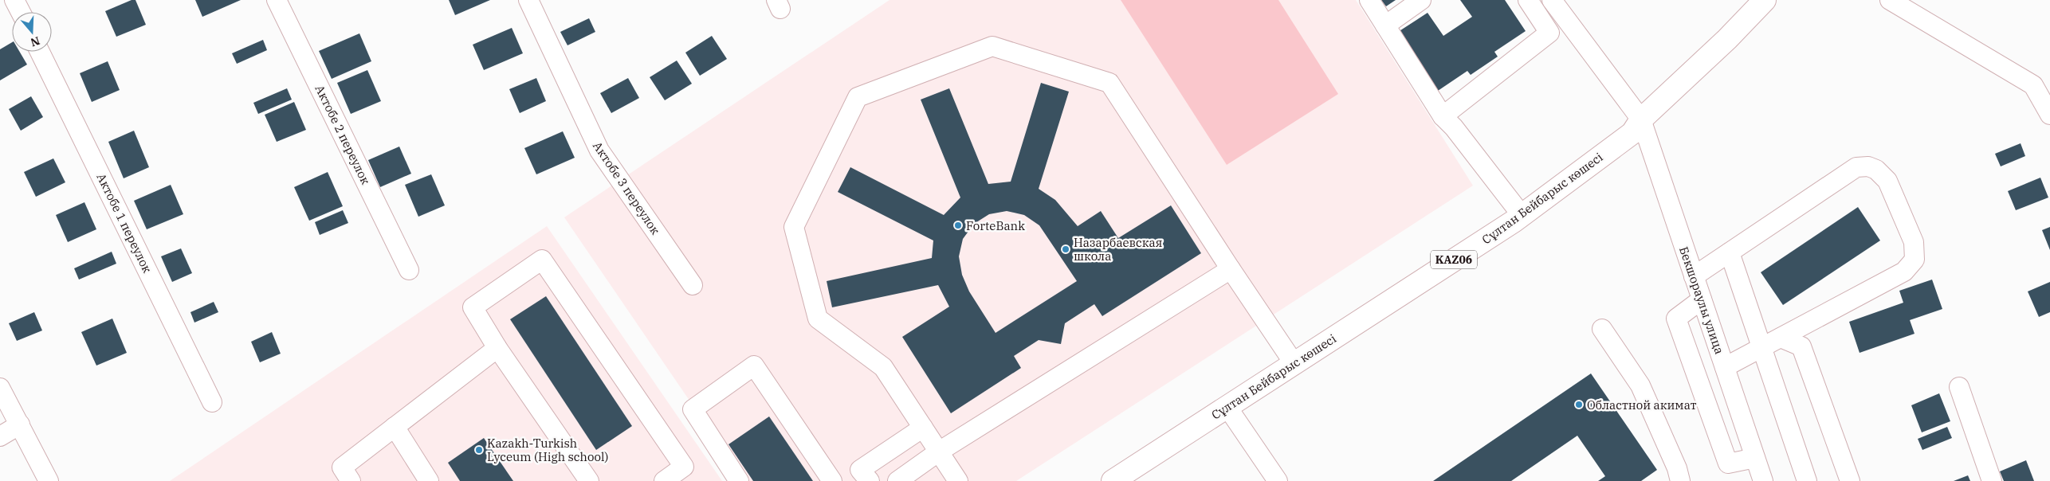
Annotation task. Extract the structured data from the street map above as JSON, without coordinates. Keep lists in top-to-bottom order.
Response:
{
  "streets": {
    "main road": ["Сұлтан Бейбарыс көшесі", "KAZ06"],
    "street": [
      "Актобе 2 переулок",
      "Актобе 3 переулок",
      "Актобе 1 переулок",
      "Бекшораулы улица"
    ]
  },
  "crossings": [
    ["Сұлтан Бейбарыс көшесі", "Бекшораулы улица"]
  ],
  "places": [
    "ForteBank",
    "Назарбаевская школа",
    "Областной акимат",
    "Kazakh-Turkish Lyceum (High school)"
  ],
  "north": "bottom"
}
